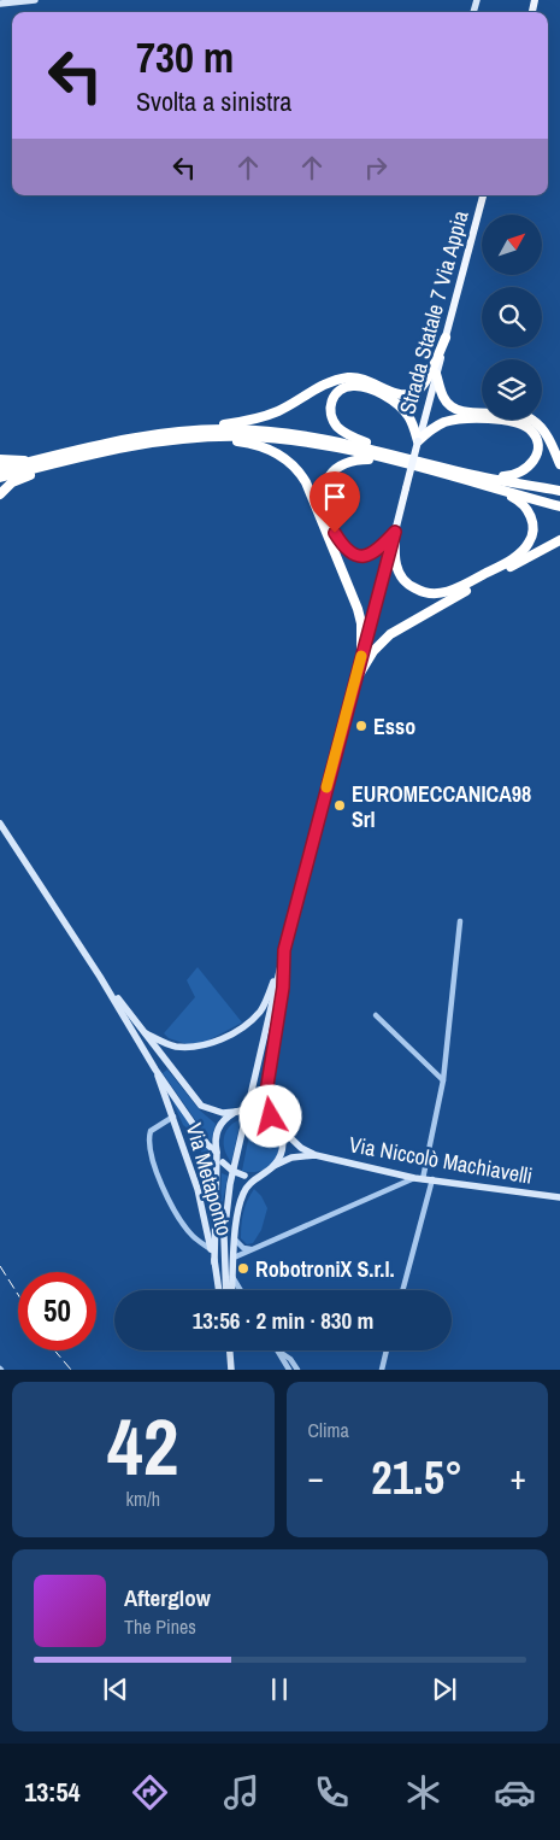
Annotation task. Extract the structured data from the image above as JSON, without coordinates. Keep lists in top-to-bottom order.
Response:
{
  "streets": {
    "main road": ["Strada Statale 7 Via Appia", "Via Niccolò Machiavelli", "Via Metaponto"]
  },
  "places": ["Esso", "EUROMECCANICA98 Srl", "RobotroniX S.r.l."],
  "north": "top right",
  "page": {
    "turn": ["730 m", "Svolta a sinistra"],
    "limit": "50",
    "trip": "13:56 · 2 min · 830 m",
    "tile": [
      ["42", "km/h"],
      "Clima"
    ],
    "heat": ["−", "21.5°", "+"],
    "song": ["Afterglow", "The Pines"],
    "tabs": "13:54"
  }
}
